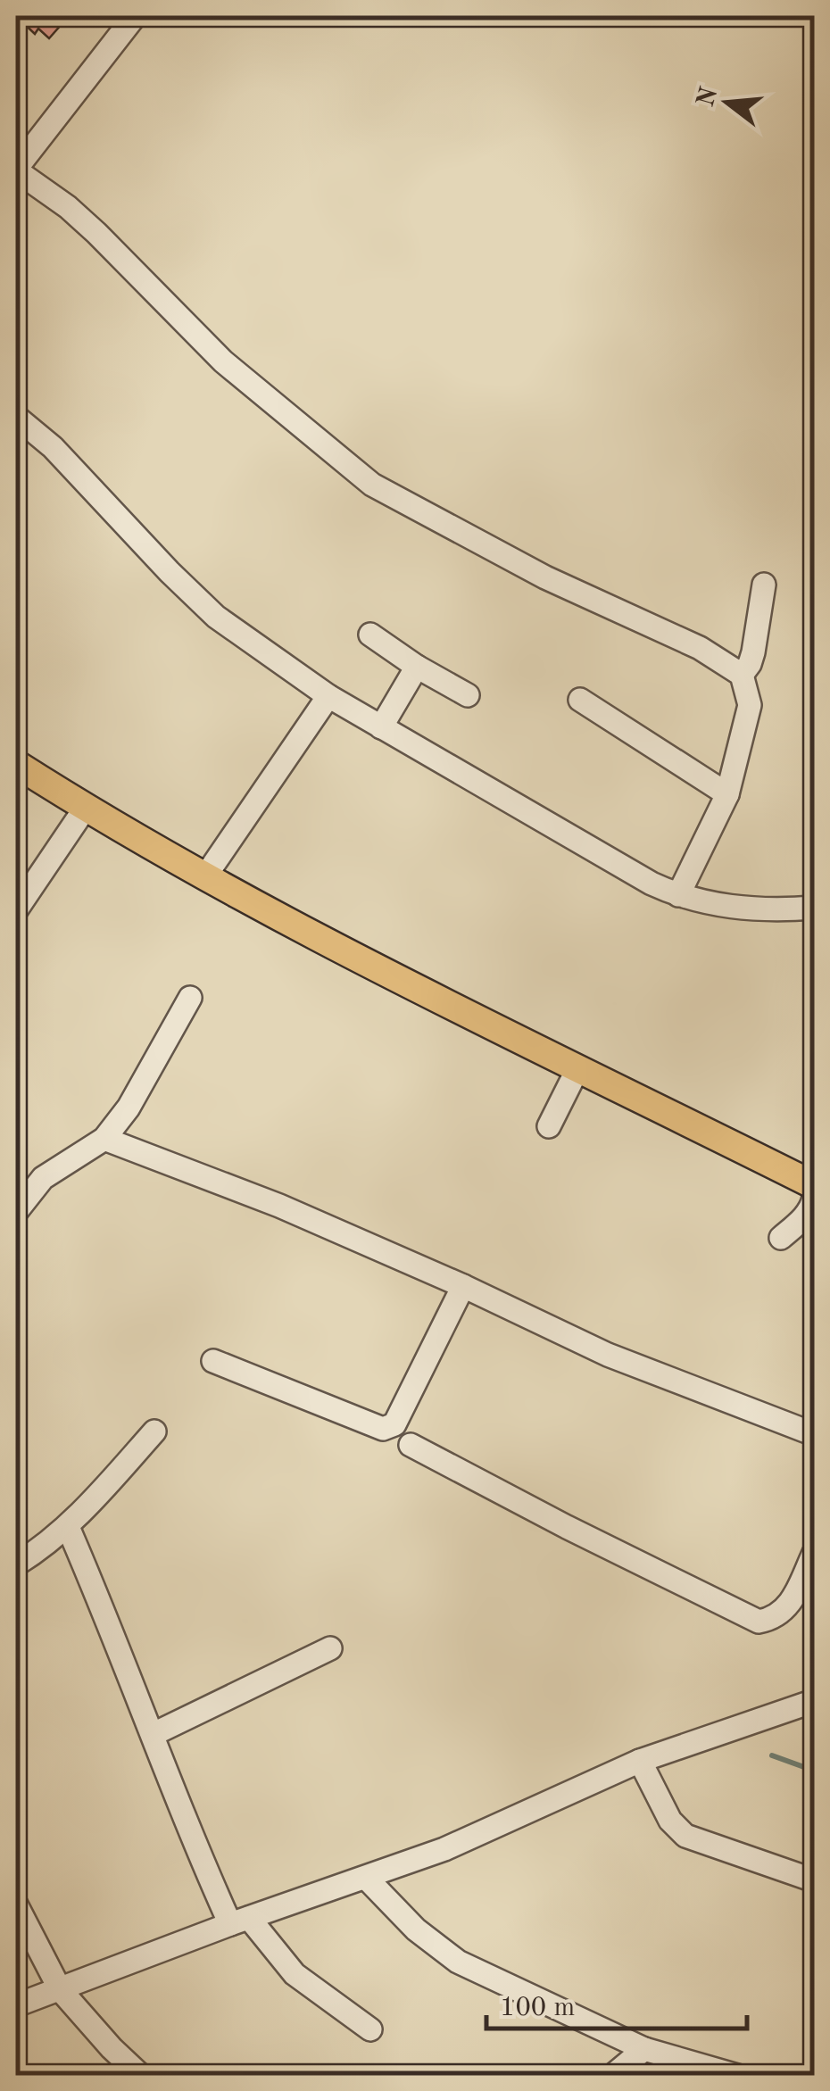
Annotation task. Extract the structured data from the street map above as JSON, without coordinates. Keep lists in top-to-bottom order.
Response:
{
  "scale_bar": "100 m",
  "north": "left"
}
